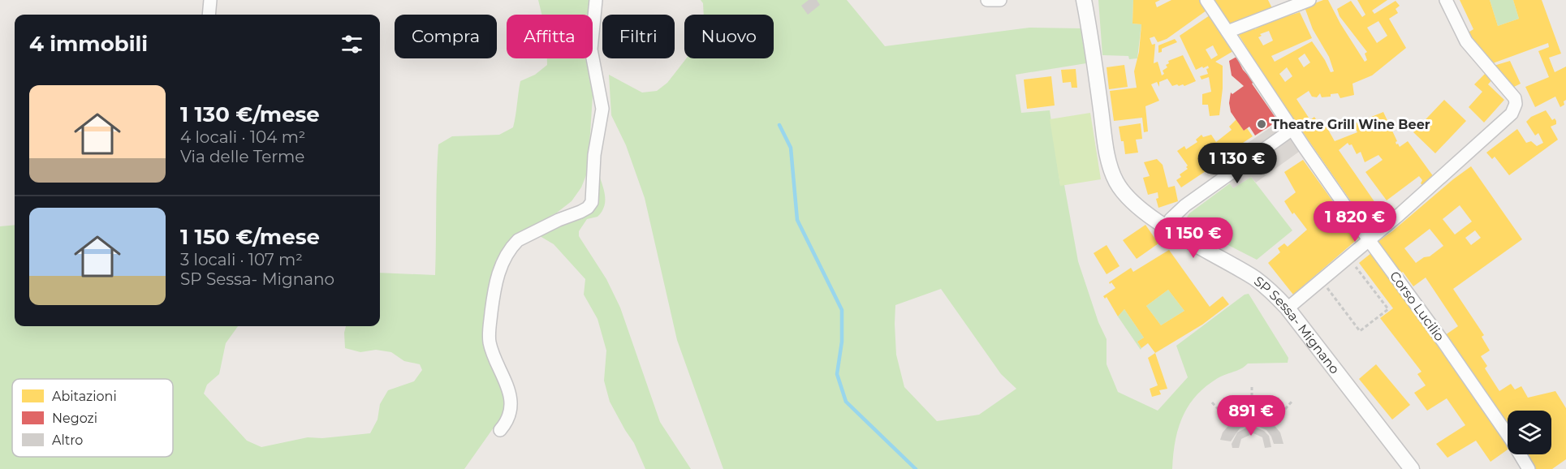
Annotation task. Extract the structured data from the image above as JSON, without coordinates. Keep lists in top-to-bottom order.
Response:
{
  "streets": {
    "street": ["Corso Lucilio", "SP Sessa- Mignano"]
  },
  "places": ["Theatre Grill Wine Beer"],
  "legend": ["Abitazioni", "Negozi", "Altro"],
  "page": {
    "chip": [
      "Compra",
      "Affitta",
      "Filtri",
      "Nuovo"
    ],
    "heading": "4 immobili",
    "list": [
      {
        "name": "1 130 €/mese",
        "note": "4 locali · 104 m² · Via delle Terme"
      },
      {
        "name": "1 150 €/mese",
        "note": "3 locali · 107 m² · SP Sessa- Mignano"
      }
    ],
    "price": [
      "1 130 €",
      "1 820 €",
      "1 150 €",
      "891 €"
    ]
  }
}
